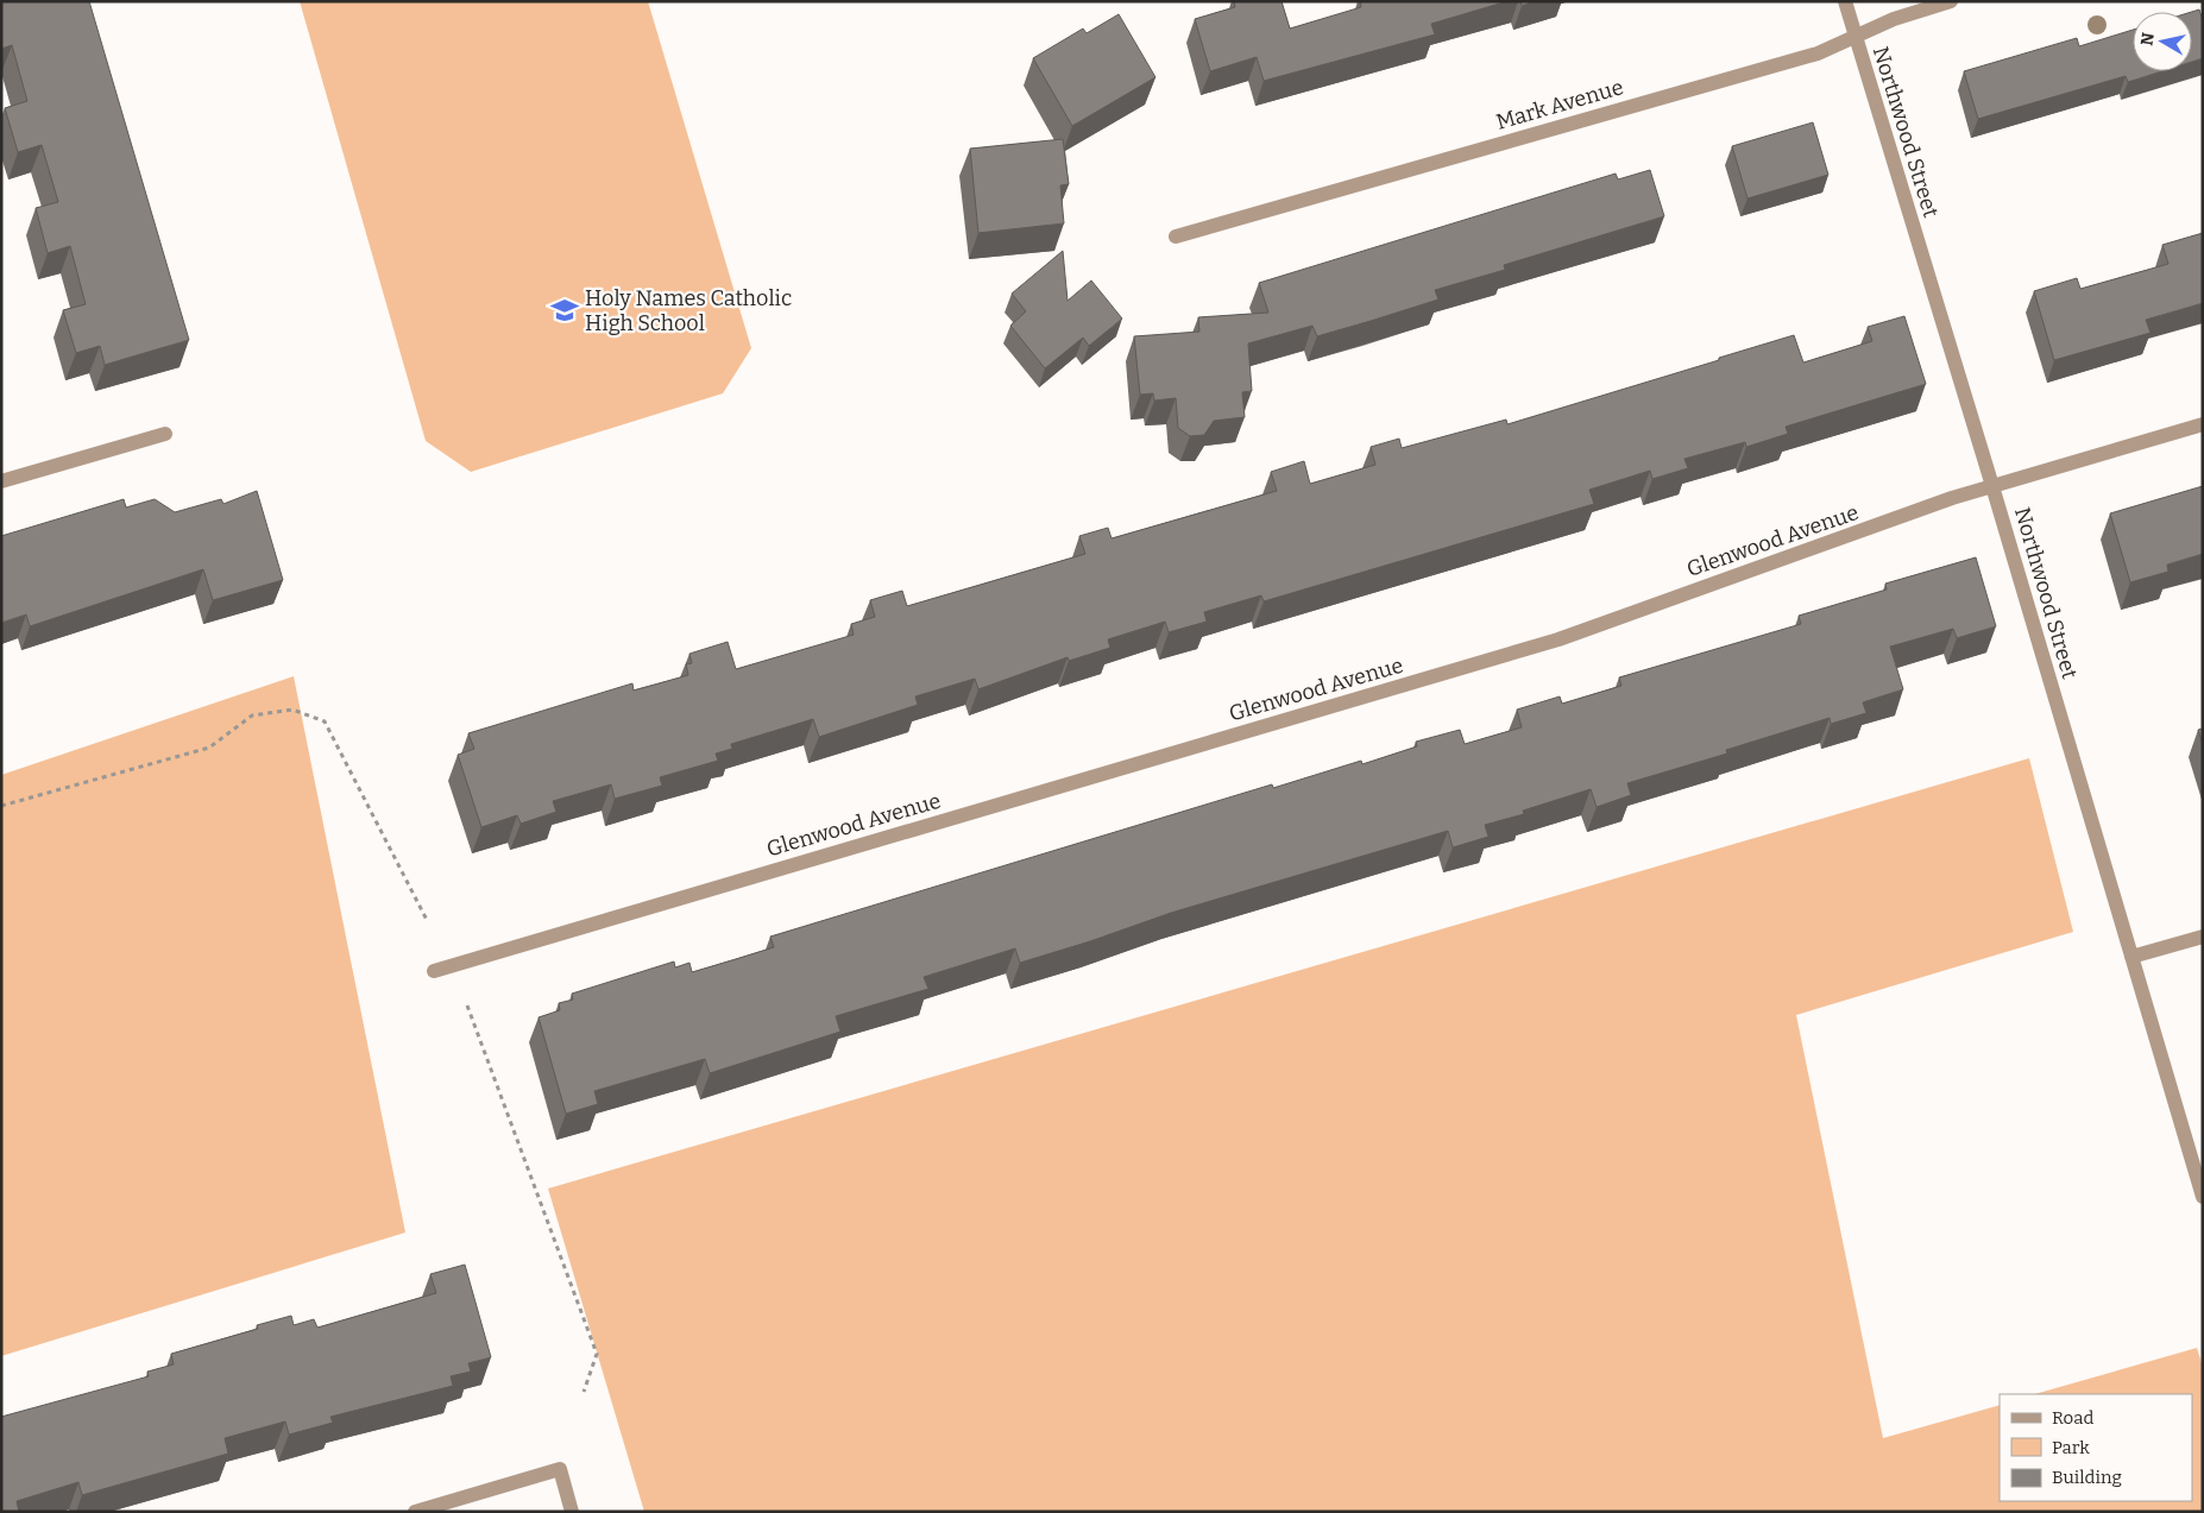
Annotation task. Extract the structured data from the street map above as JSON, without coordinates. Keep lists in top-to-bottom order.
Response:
{
  "streets": {
    "street": ["Mark Avenue", "Northwood Street", "Glenwood Avenue"]
  },
  "crossings": [
    ["Mark Avenue", "Northwood Street"],
    ["Northwood Street", "Glenwood Avenue"]
  ],
  "places": {
    "school or university": ["Holy Names Catholic High School"]
  },
  "legend": ["Road", "Park", "Building"],
  "north": "left"
}
